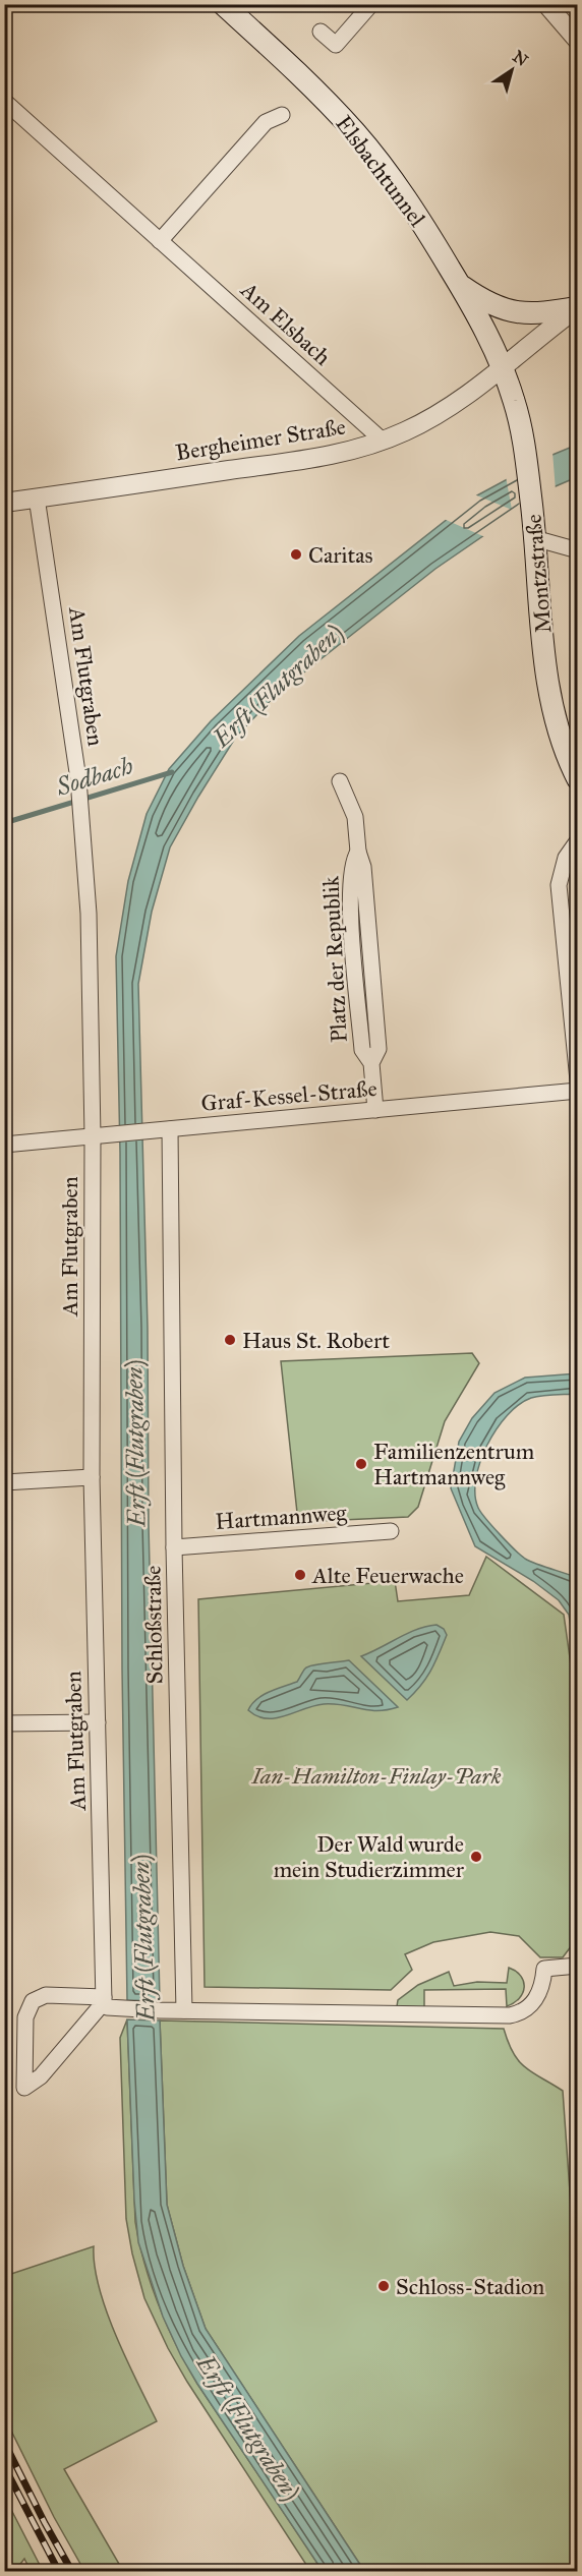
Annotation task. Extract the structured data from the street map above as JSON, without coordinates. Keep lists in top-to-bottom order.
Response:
{
  "streets": {
    "main road": ["Elsbachtunnel", "Montzstraße"],
    "street": [
      "Am Elsbach",
      "Bergheimer Straße",
      "Am Flutgraben",
      "Platz der Republik",
      "Graf-Kessel-Straße",
      "Hartmannweg",
      "Schloßstraße"
    ]
  },
  "crossings": [
    ["Elsbachtunnel", "Bergheimer Straße"],
    ["Elsbachtunnel", "Montzstraße"],
    ["Am Elsbach", "Bergheimer Straße"],
    ["Bergheimer Straße", "Montzstraße"],
    ["Bergheimer Straße", "Am Flutgraben"],
    ["Am Flutgraben", "Graf-Kessel-Straße"],
    ["Platz der Republik", "Graf-Kessel-Straße"],
    ["Graf-Kessel-Straße", "Schloßstraße"],
    ["Hartmannweg", "Schloßstraße"]
  ],
  "water": ["Erft (Flutgraben)", "Sodbach"],
  "parks": ["Ian-Hamilton-Finlay-Park"],
  "places": [
    "Caritas",
    "Haus St. Robert",
    "Familienzentrum Hartmannweg",
    "Alte Feuerwache",
    "Der Wald wurde mein Studierzimmer",
    "Schloss-Stadion"
  ],
  "north": "top right"
}
